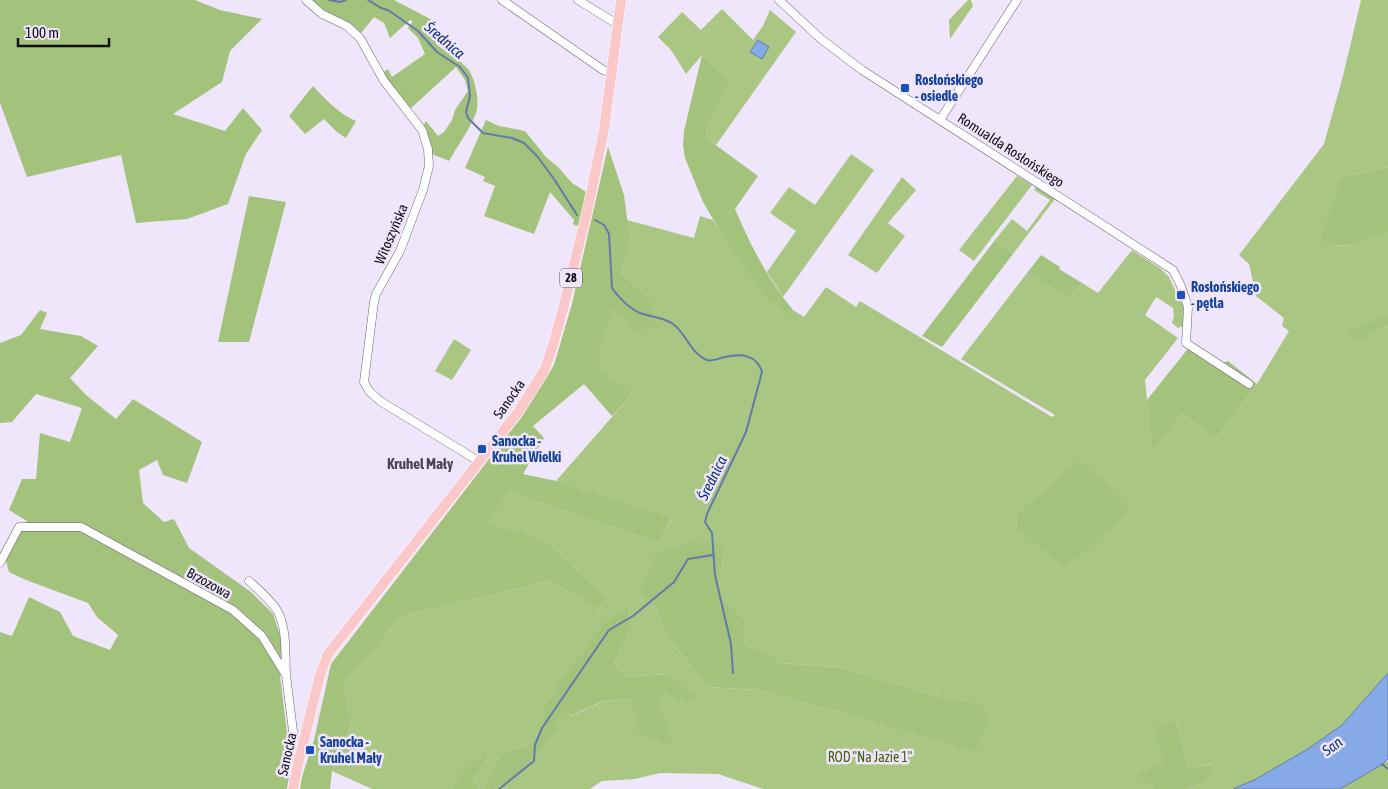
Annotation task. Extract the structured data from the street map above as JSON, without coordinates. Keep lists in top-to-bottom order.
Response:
{
  "streets": {
    "main road": ["28", "Sanocka"],
    "street": ["Romualda Rosłońskiego", "Witoszyńska", "Brzozowa"]
  },
  "crossings": [
    ["Witoszyńska", "Sanocka"],
    ["Sanocka", "Brzozowa"]
  ],
  "districts": ["Kruhel Mały"],
  "water": ["Średnica", "San"],
  "parks": ["ROD \"Na Jazie 1\""],
  "places": {
    "transit": [
      "Rosłońskiego - osiedle",
      "Rosłońskiego - pętla",
      "Sanocka - Kruhel Wielki",
      "Sanocka - Kruhel Mały"
    ]
  },
  "scale_bar": "100 m"
}
